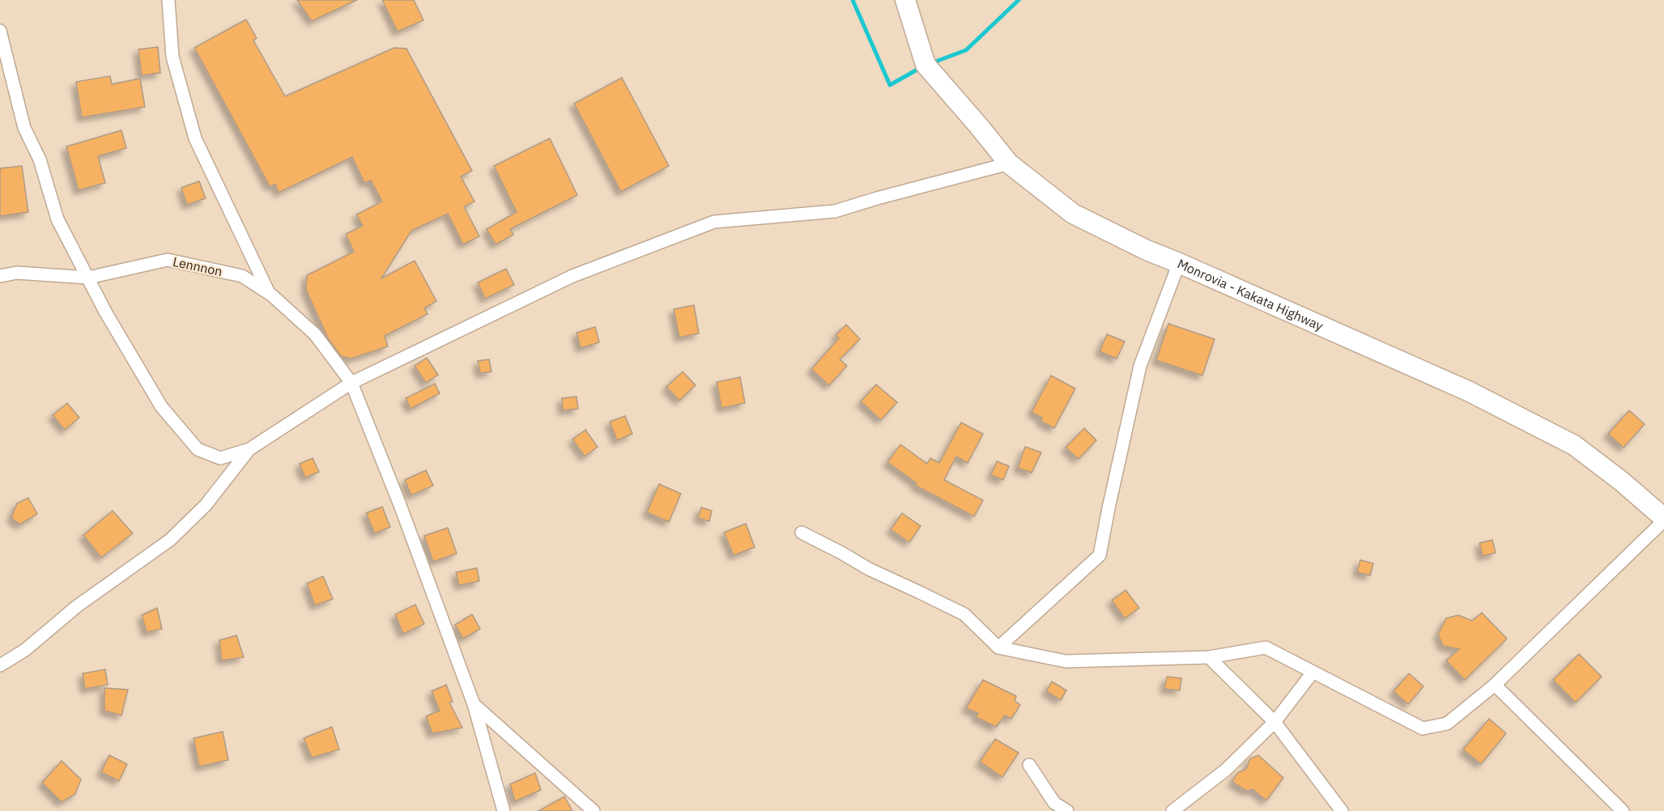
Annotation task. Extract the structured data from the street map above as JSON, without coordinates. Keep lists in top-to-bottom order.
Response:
{
  "streets": {
    "highway": ["Monrovia - Kakata Highway"],
    "street": ["Lennnon"]
  }
}
